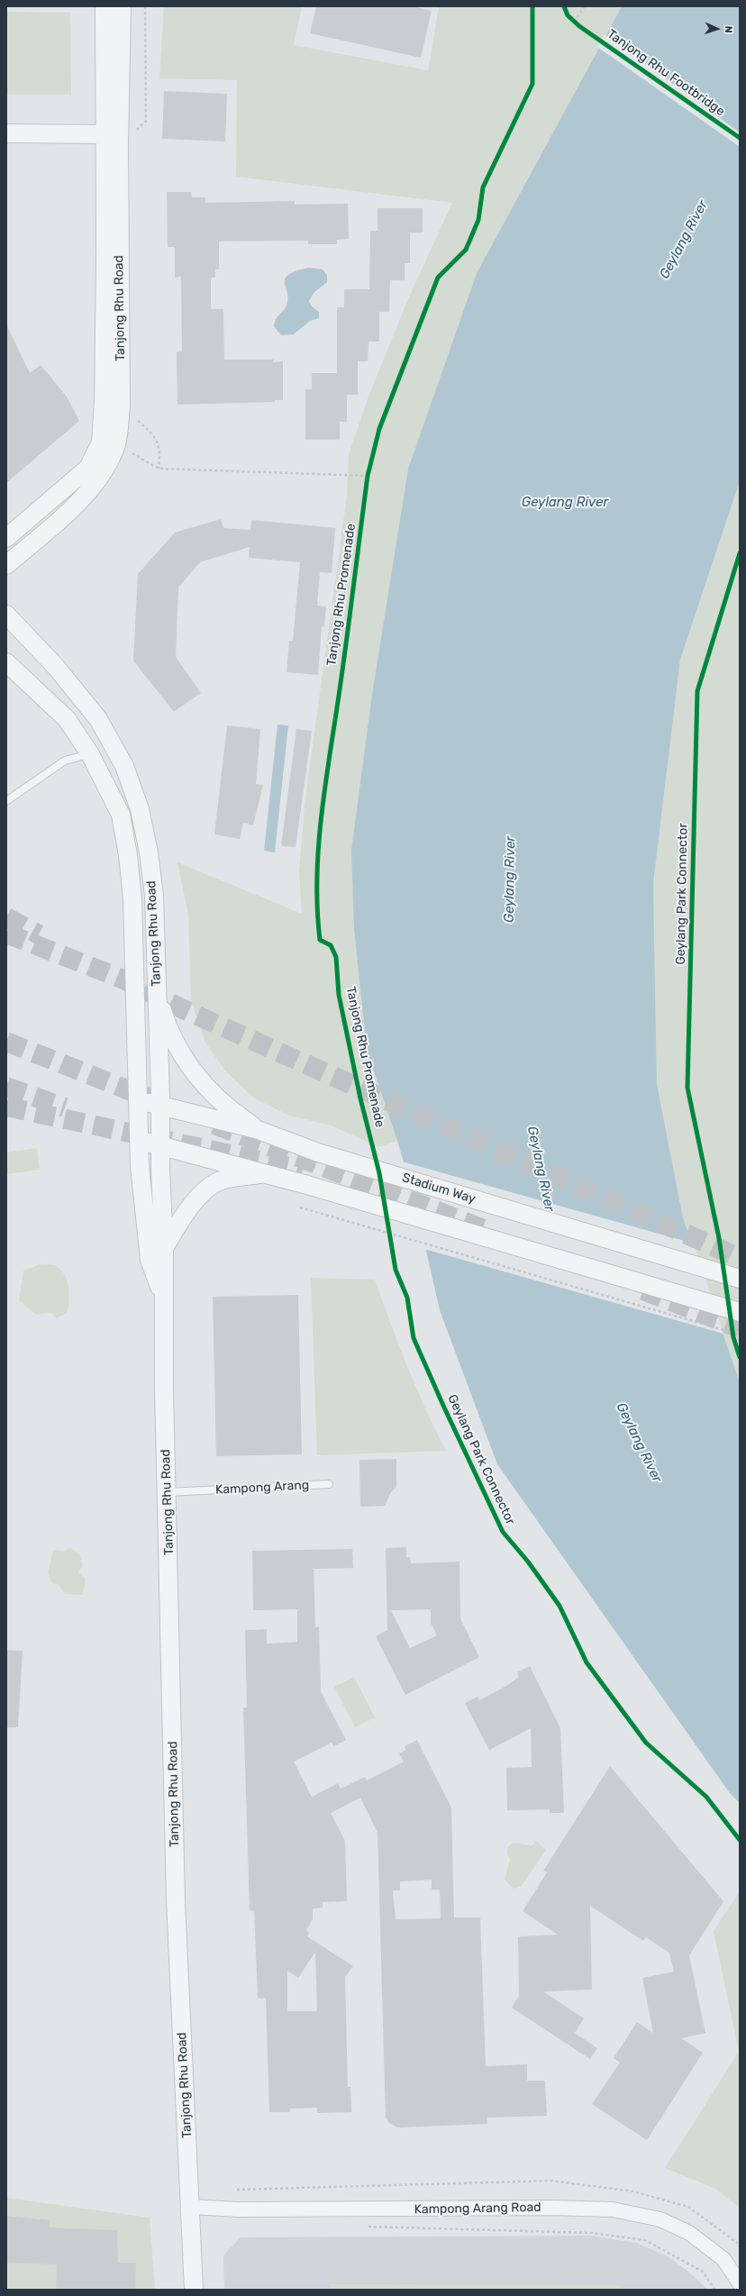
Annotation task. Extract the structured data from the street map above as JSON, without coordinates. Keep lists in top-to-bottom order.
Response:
{
  "streets": {
    "street": ["Tanjong Rhu Road", "Stadium Way", "Kampong Arang Road"],
    "lane": ["Kampong Arang"],
    "cycle path": ["Tanjong Rhu Footbridge", "Tanjong Rhu Promenade", "Geylang Park Connector"]
  },
  "crossings": [
    ["Tanjong Rhu Road", "Stadium Way"],
    ["Tanjong Rhu Road", "Kampong Arang"],
    ["Tanjong Rhu Road", "Kampong Arang Road"]
  ],
  "water": ["Geylang River"],
  "north": "right"
}
